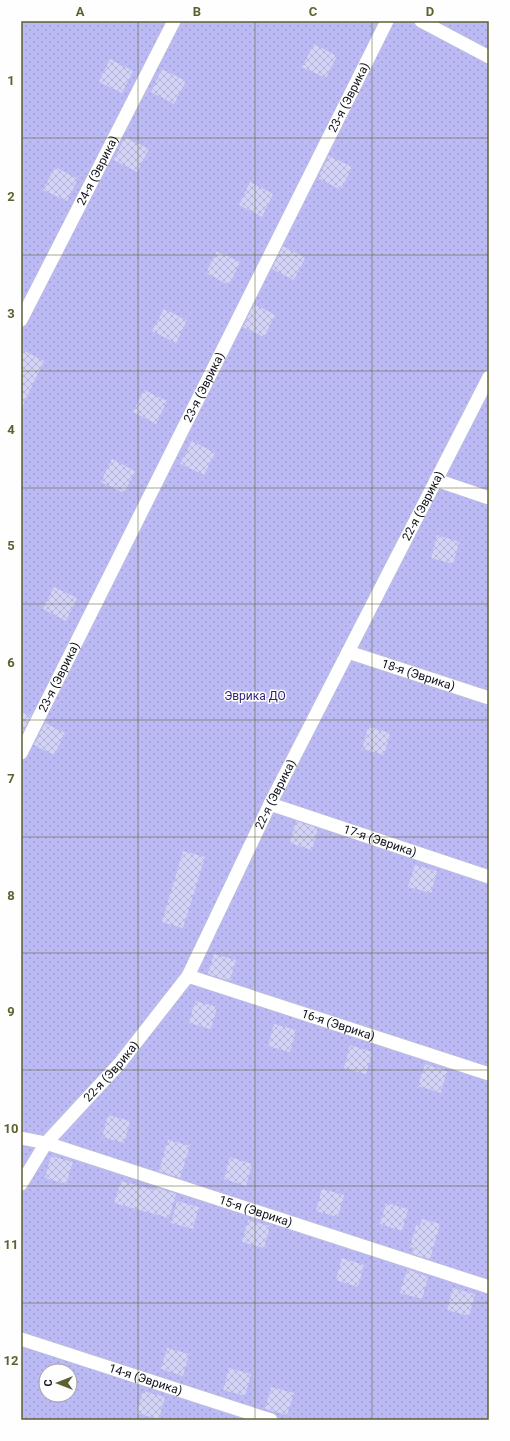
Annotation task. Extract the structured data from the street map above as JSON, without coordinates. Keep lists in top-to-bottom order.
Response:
{
  "streets": {
    "lane": [
      "23-я (Эврика)",
      "24-я (Эврика)",
      "22-я (Эврика)",
      "18-я (Эврика)",
      "17-я (Эврика)",
      "16-я (Эврика)",
      "15-я (Эврика)",
      "14-я (Эврика)"
    ]
  },
  "crossings": [
    ["22-я (Эврика)", "18-я (Эврика)"],
    ["22-я (Эврика)", "17-я (Эврика)"],
    ["22-я (Эврика)", "16-я (Эврика)"],
    ["22-я (Эврика)", "15-я (Эврика)"]
  ],
  "parks": ["Эврика ДО"],
  "north": "left",
  "grid": {
    "columns": [
      "A",
      "B",
      "C",
      "D"
    ],
    "rows": [
      "1",
      "2",
      "3",
      "4",
      "5",
      "6",
      "7",
      "8",
      "9",
      "10",
      "11",
      "12"
    ]
  }
}
